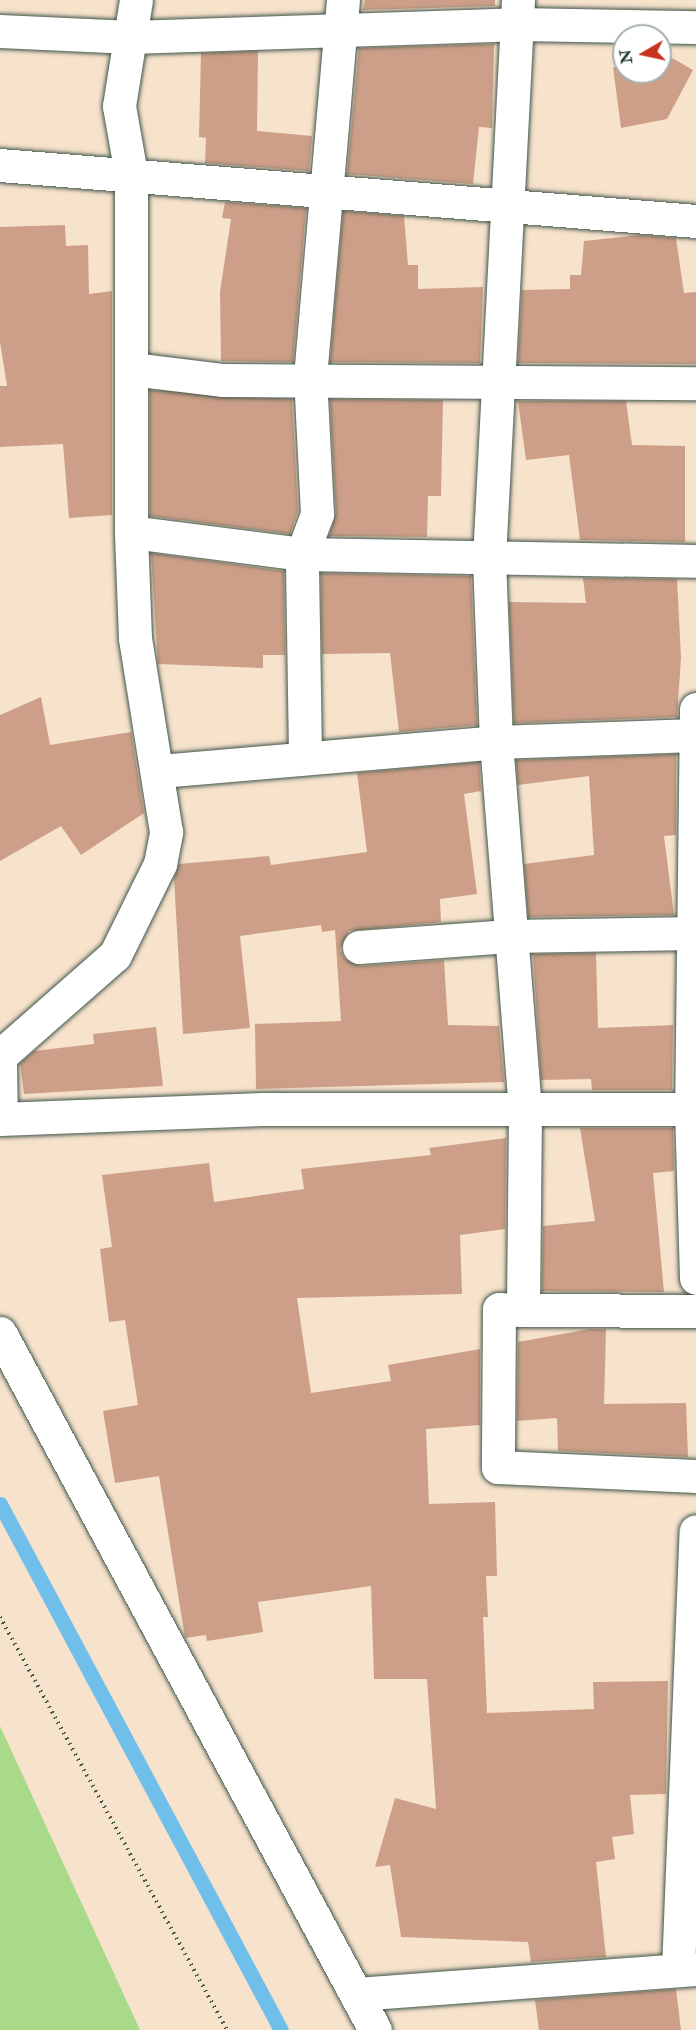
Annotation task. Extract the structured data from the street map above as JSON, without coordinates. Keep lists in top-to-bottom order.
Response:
{
  "north": "left"
}
